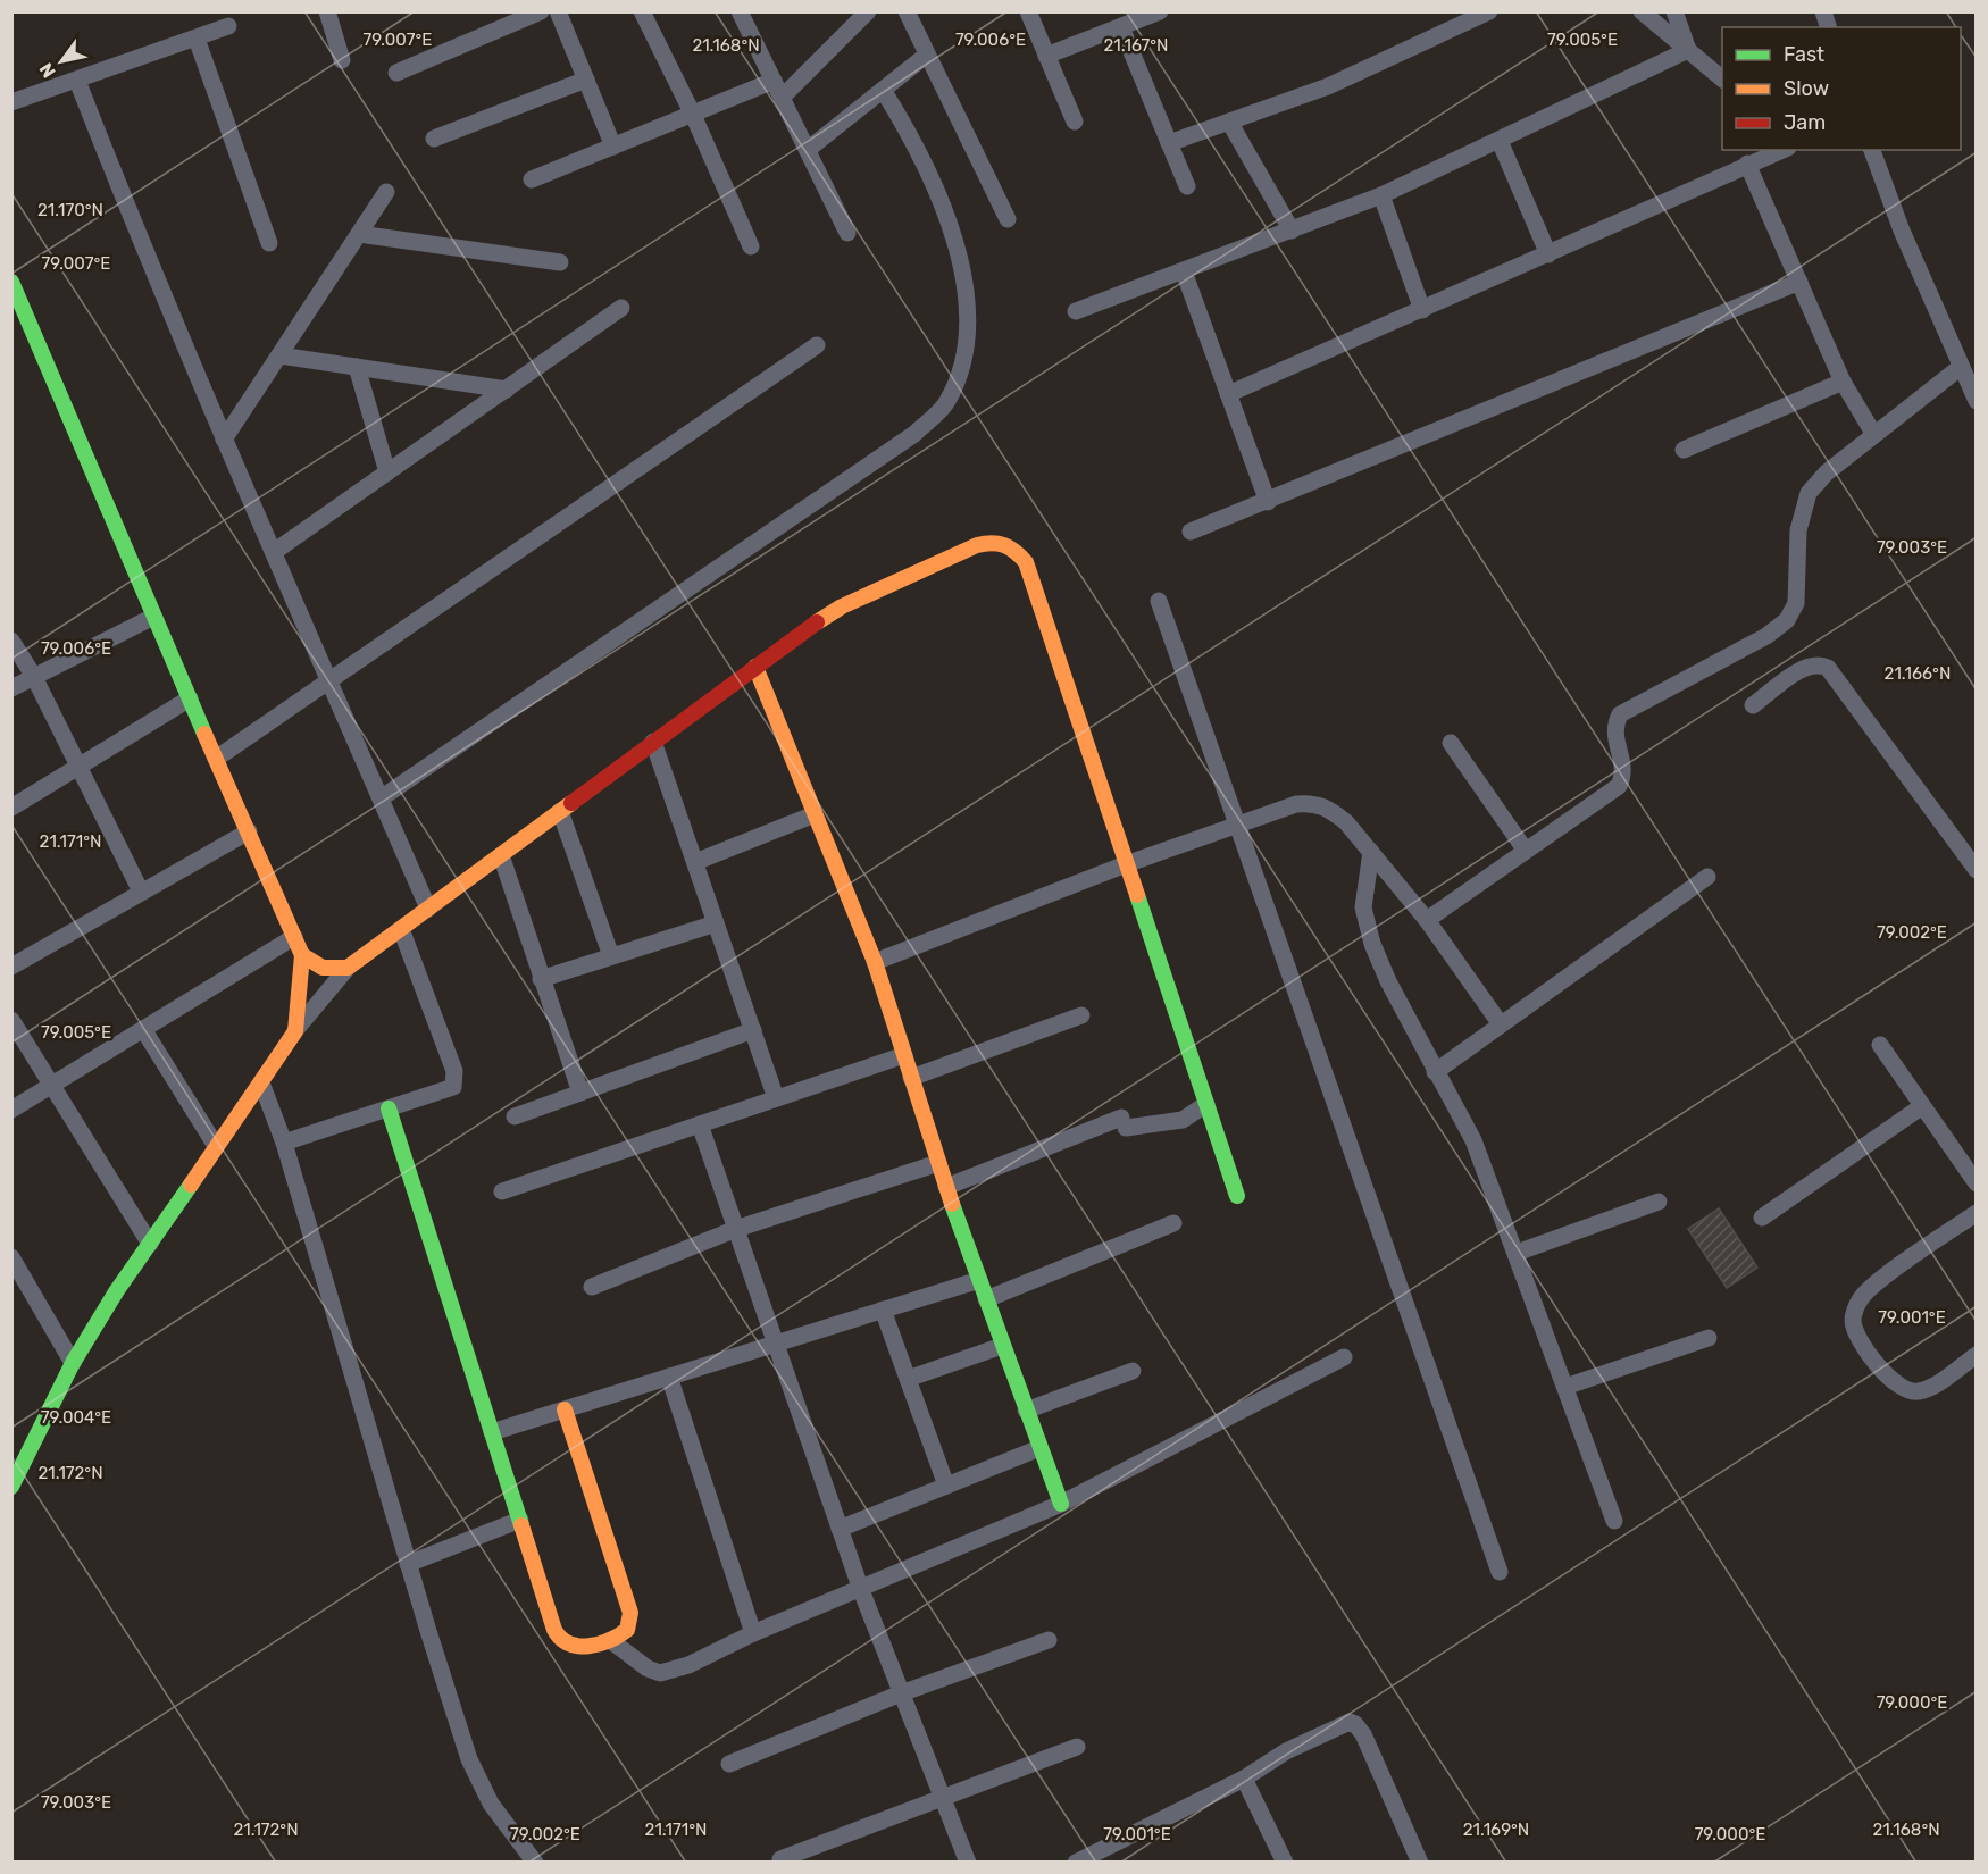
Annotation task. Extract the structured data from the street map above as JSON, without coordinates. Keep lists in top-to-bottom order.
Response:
{
  "legend": ["Fast", "Slow", "Jam"],
  "north": "bottom left",
  "coordinates": [
    "79.007°E",
    "79.006°E",
    "79.005°E",
    "21.168°N",
    "21.167°N",
    "21.170°N",
    "79.003°E",
    "21.166°N",
    "21.171°N",
    "79.002°E",
    "79.001°E",
    "79.004°E",
    "21.172°N",
    "79.000°E",
    "21.169°N"
  ]
}
